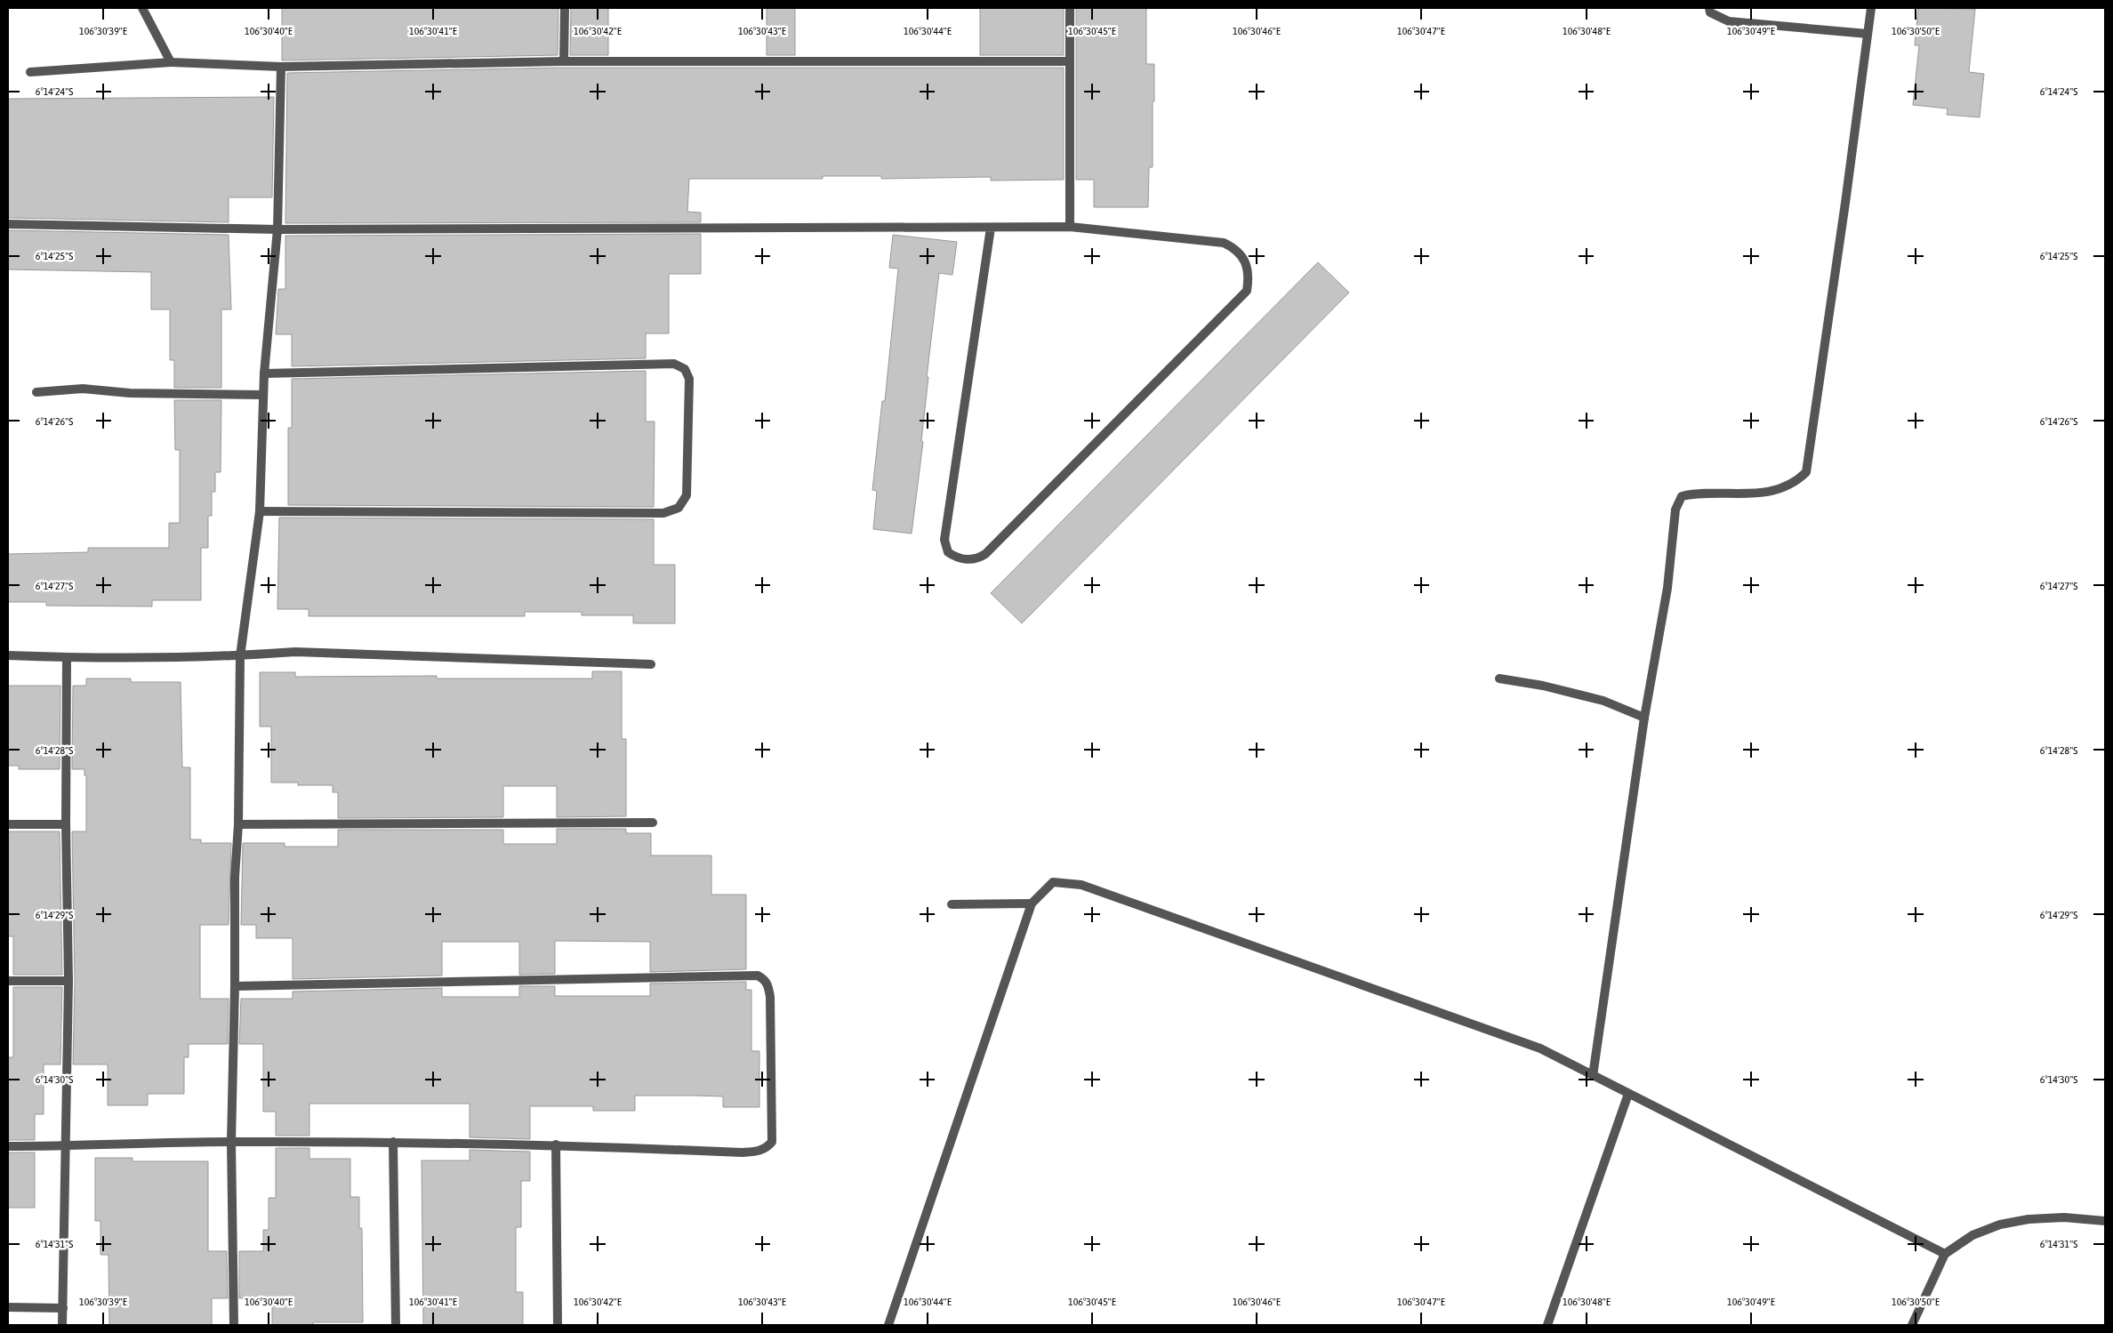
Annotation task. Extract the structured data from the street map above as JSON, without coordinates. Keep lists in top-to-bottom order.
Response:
{
  "coordinates": [
    "106°30'39\"E",
    "106°30'40\"E",
    "106°30'41\"E",
    "106°30'42\"E",
    "106°30'43\"E",
    "106°30'44\"E",
    "106°30'45\"E",
    "106°30'46\"E",
    "106°30'47\"E",
    "106°30'48\"E",
    "106°30'49\"E",
    "106°30'50\"E",
    "6°14'24\"S",
    "6°14'25\"S",
    "6°14'26\"S",
    "6°14'27\"S",
    "6°14'28\"S",
    "6°14'29\"S",
    "6°14'30\"S",
    "6°14'31\"S"
  ]
}
